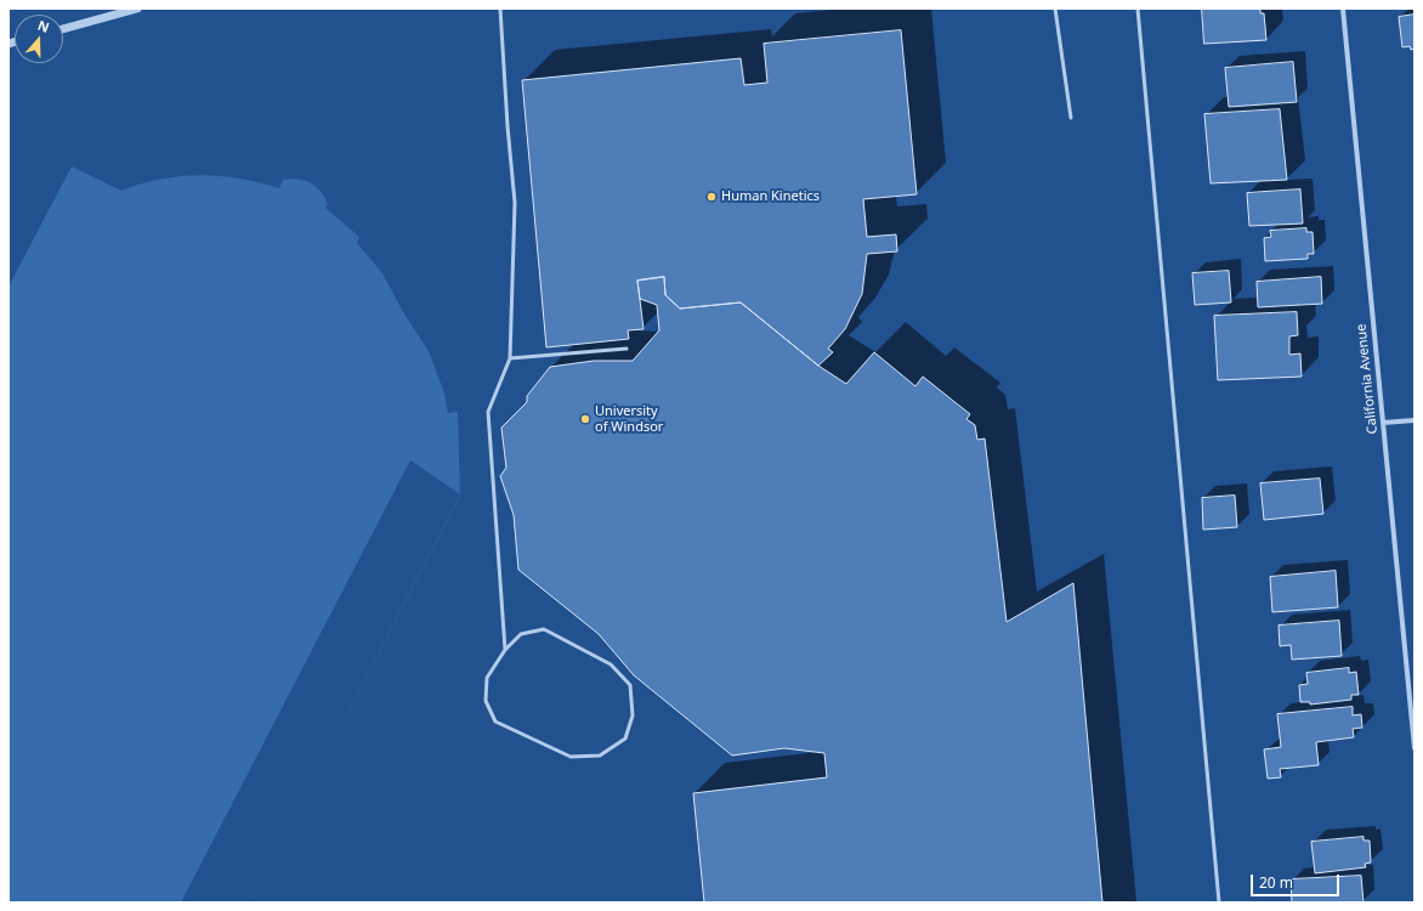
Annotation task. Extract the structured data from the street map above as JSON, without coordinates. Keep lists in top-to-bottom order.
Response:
{
  "streets": {
    "street": ["California Avenue"]
  },
  "places": ["Human Kinetics", "University of Windsor"],
  "scale_bar": "20 m",
  "north": "top"
}
